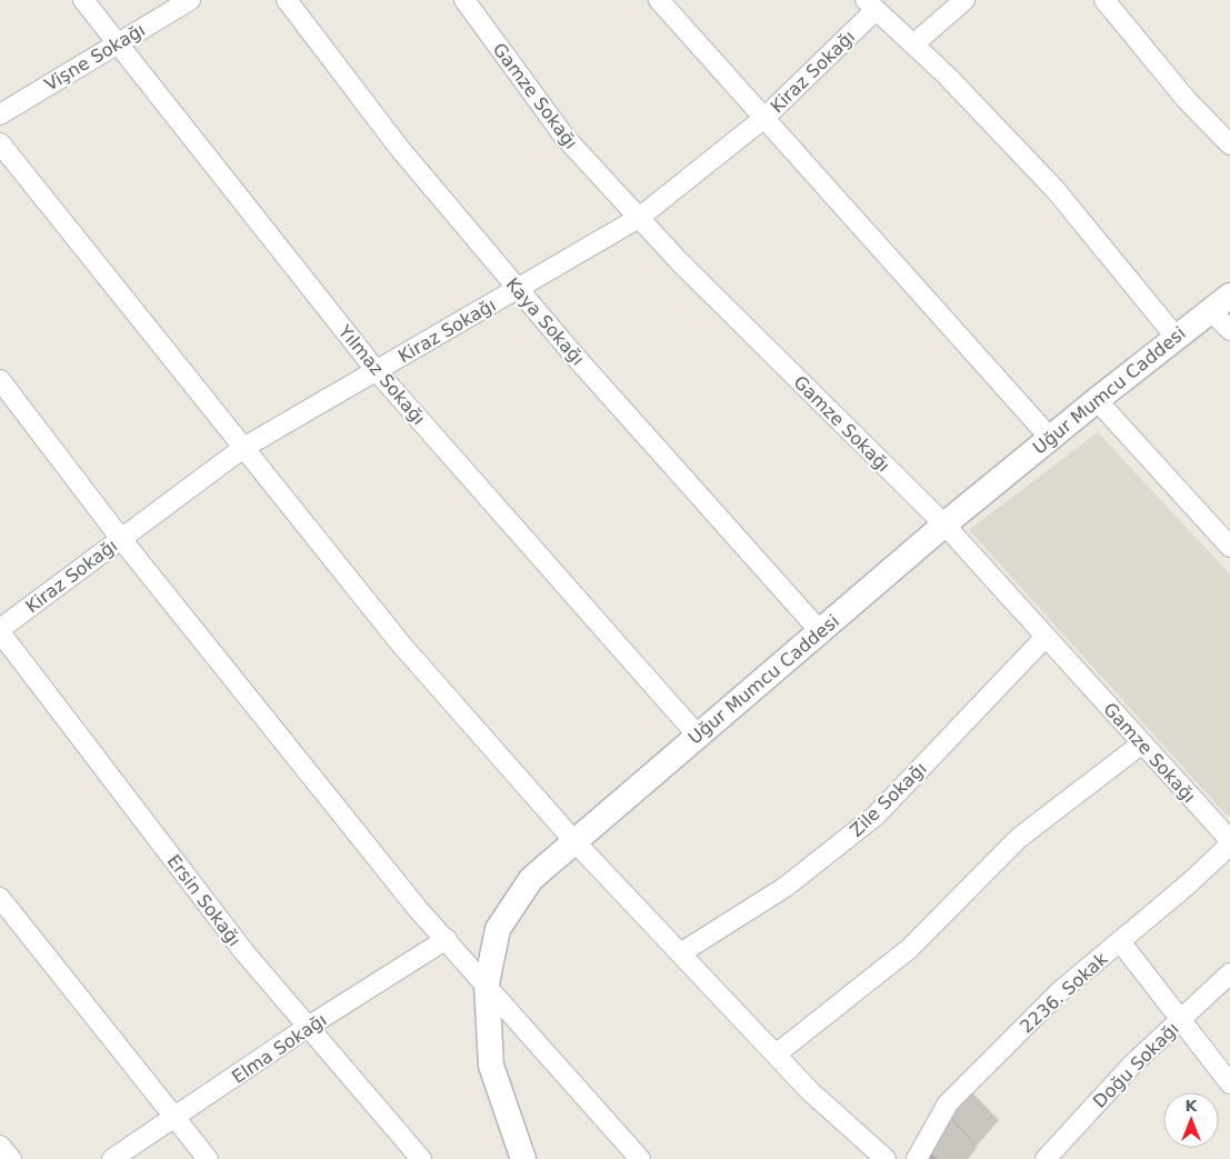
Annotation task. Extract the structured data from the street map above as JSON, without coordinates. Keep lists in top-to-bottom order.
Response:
{
  "streets": {
    "street": [
      "Vişne Sokağı",
      "Kiraz Sokağı",
      "Gamze Sokağı",
      "Kaya Sokağı",
      "Yılmaz Sokağı",
      "Uğur Mumcu Caddesi",
      "Zile Sokağı",
      "Ersin Sokağı",
      "2236. Sokak",
      "Elma Sokağı",
      "Doğu Sokağı"
    ]
  },
  "crossings": [
    ["Vişne Sokağı", "Yılmaz Sokağı"],
    ["Kiraz Sokağı", "Gamze Sokağı"],
    ["Kiraz Sokağı", "Kaya Sokağı"],
    ["Kiraz Sokağı", "Yılmaz Sokağı"],
    ["Kiraz Sokağı", "Ersin Sokağı"],
    ["Gamze Sokağı", "Uğur Mumcu Caddesi"],
    ["Gamze Sokağı", "Zile Sokağı"],
    ["Gamze Sokağı", "2236. Sokak"],
    ["Kaya Sokağı", "Uğur Mumcu Caddesi"],
    ["Yılmaz Sokağı", "Uğur Mumcu Caddesi"],
    ["Ersin Sokağı", "Elma Sokağı"]
  ],
  "north": "top"
}
